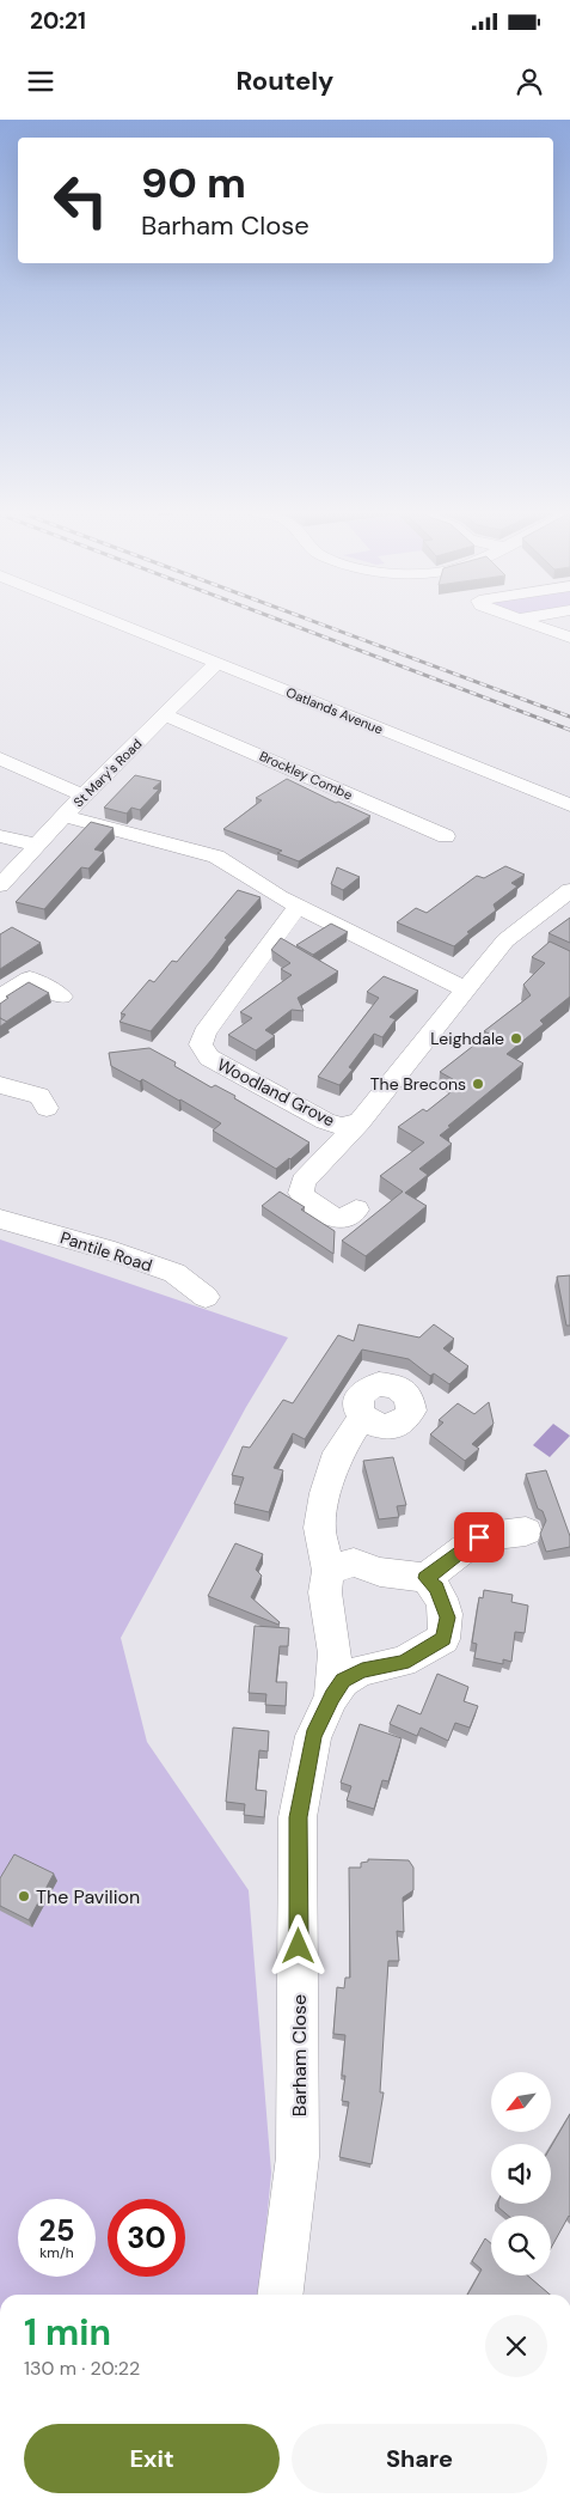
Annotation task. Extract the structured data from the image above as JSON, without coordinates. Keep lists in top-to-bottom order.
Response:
{
  "streets": {
    "street": [
      "Oatlands Avenue",
      "St Mary's Road",
      "Brockley Combe",
      "Woodland Grove",
      "Pantile Road",
      "Barham Close"
    ]
  },
  "crossings": [
    ["Oatlands Avenue", "St Mary's Road"],
    ["St Mary's Road", "Brockley Combe"]
  ],
  "places": ["Leighdale", "The Brecons", "The Pavilion"],
  "north": "bottom left",
  "page": {
    "status": "20:21",
    "header": "Routely",
    "turn": ["90 m", "Barham Close"],
    "speed": "25 km/h",
    "limit": "30",
    "heading": ["1 min", "130 m · 20:22"],
    "buttons": ["Exit", "Share"]
  }
}
